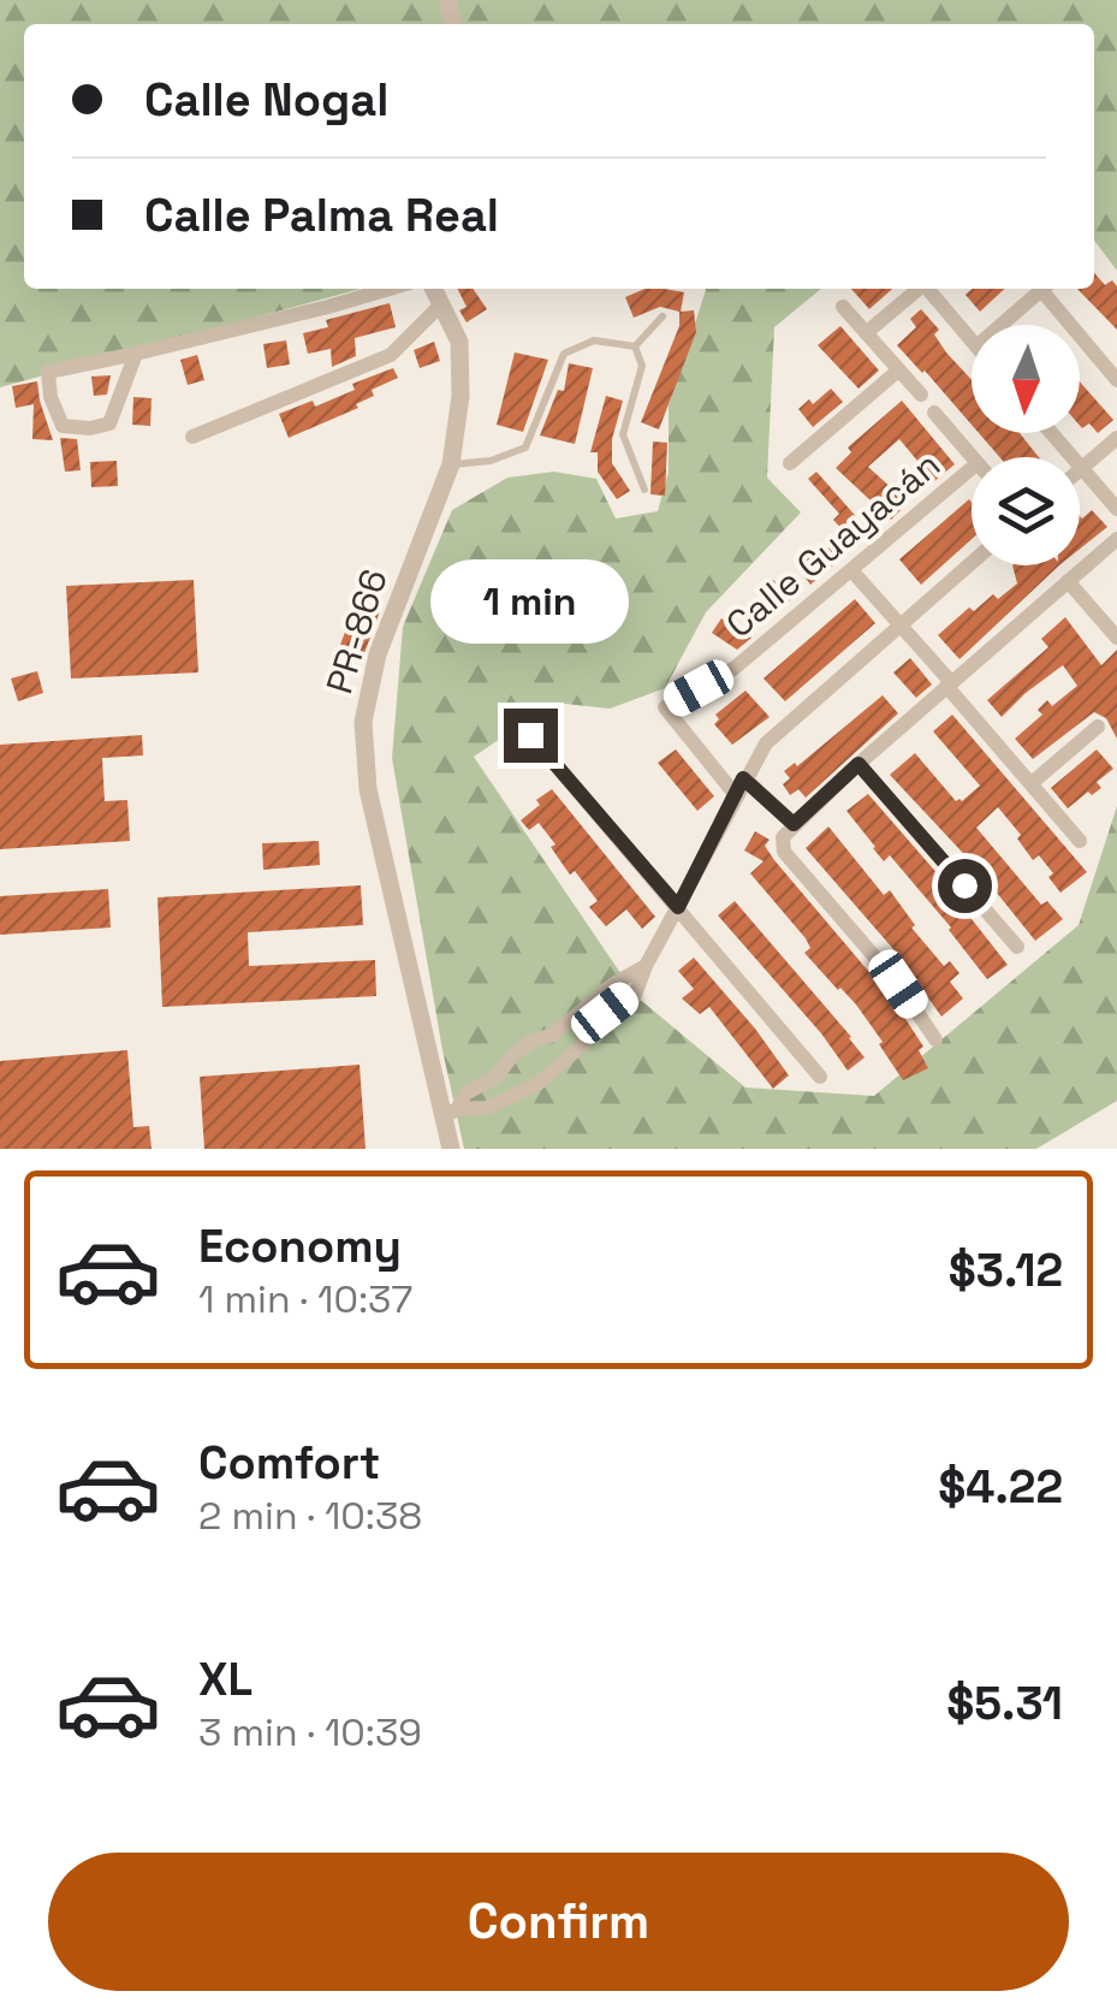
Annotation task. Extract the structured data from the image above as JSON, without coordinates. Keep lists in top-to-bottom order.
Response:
{
  "streets": {
    "street": ["Calle Guayacán", "PR-866"]
  },
  "north": "bottom",
  "page": {
    "banner": ["Calle Nogal", "Calle Palma Real"],
    "bubble": "1 min",
    "list": [
      {
        "name": "Economy",
        "note": "1 min · 10:37",
        "value": "$3.12"
      },
      {
        "name": "Comfort",
        "note": "2 min · 10:38",
        "value": "$4.22"
      },
      {
        "name": "XL",
        "note": "3 min · 10:39",
        "value": "$5.31"
      }
    ],
    "buttons": "Confirm"
  }
}
